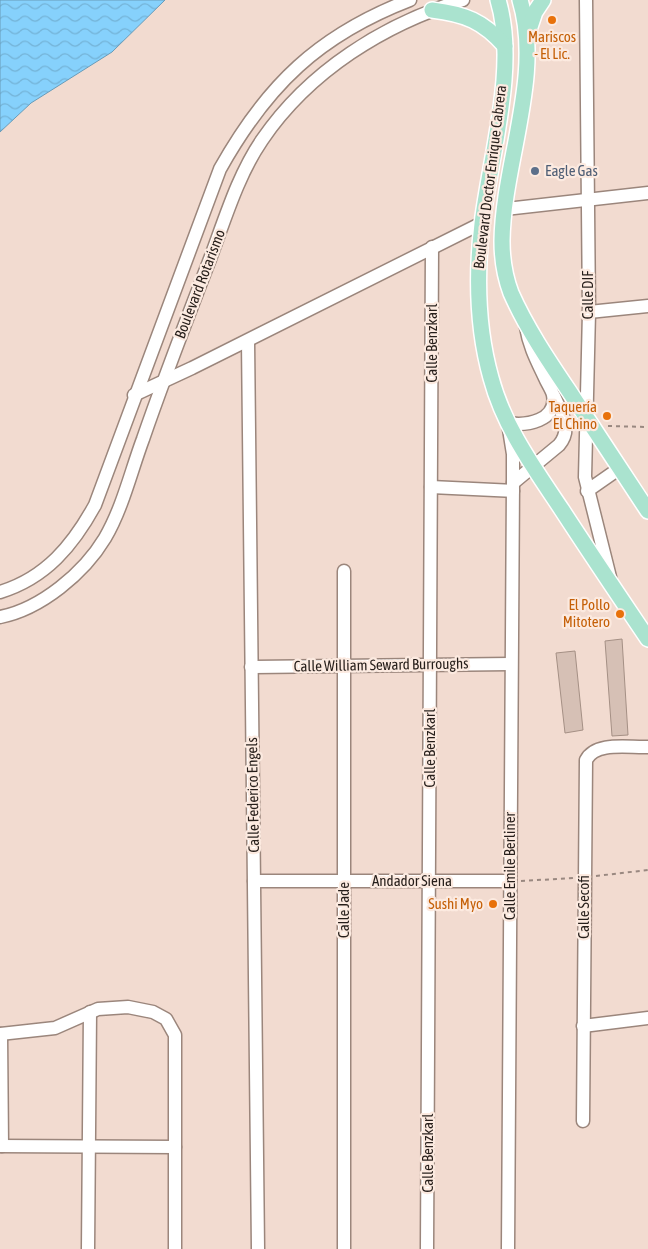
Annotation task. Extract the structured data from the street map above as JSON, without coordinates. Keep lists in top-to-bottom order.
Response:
{
  "streets": {
    "main road": ["Boulevard Doctor Enrique Cabrera"],
    "street": [
      "Boulevard Rotarismo",
      "Calle DIF",
      "Calle Benzkarl",
      "Calle William Seward Burroughs",
      "Calle Federico Engels",
      "Calle Emile Berliner",
      "Andador Siena",
      "Calle Secofi",
      "Calle Jade"
    ]
  },
  "crossings": [
    ["Boulevard Doctor Enrique Cabrera", "Calle DIF"],
    ["Boulevard Doctor Enrique Cabrera", "Calle Emile Berliner"],
    ["Calle Benzkarl", "Calle William Seward Burroughs"],
    ["Calle Benzkarl", "Andador Siena"],
    ["Calle William Seward Burroughs", "Calle Federico Engels"],
    ["Calle William Seward Burroughs", "Calle Emile Berliner"],
    ["Calle William Seward Burroughs", "Calle Jade"],
    ["Calle Federico Engels", "Andador Siena"],
    ["Calle Emile Berliner", "Andador Siena"],
    ["Andador Siena", "Calle Jade"]
  ],
  "places": [
    "Mariscos - El Lic.",
    "Eagle Gas",
    "Taquería El Chino",
    "El Pollo Mitotero",
    "Sushi Myo"
  ]
}
